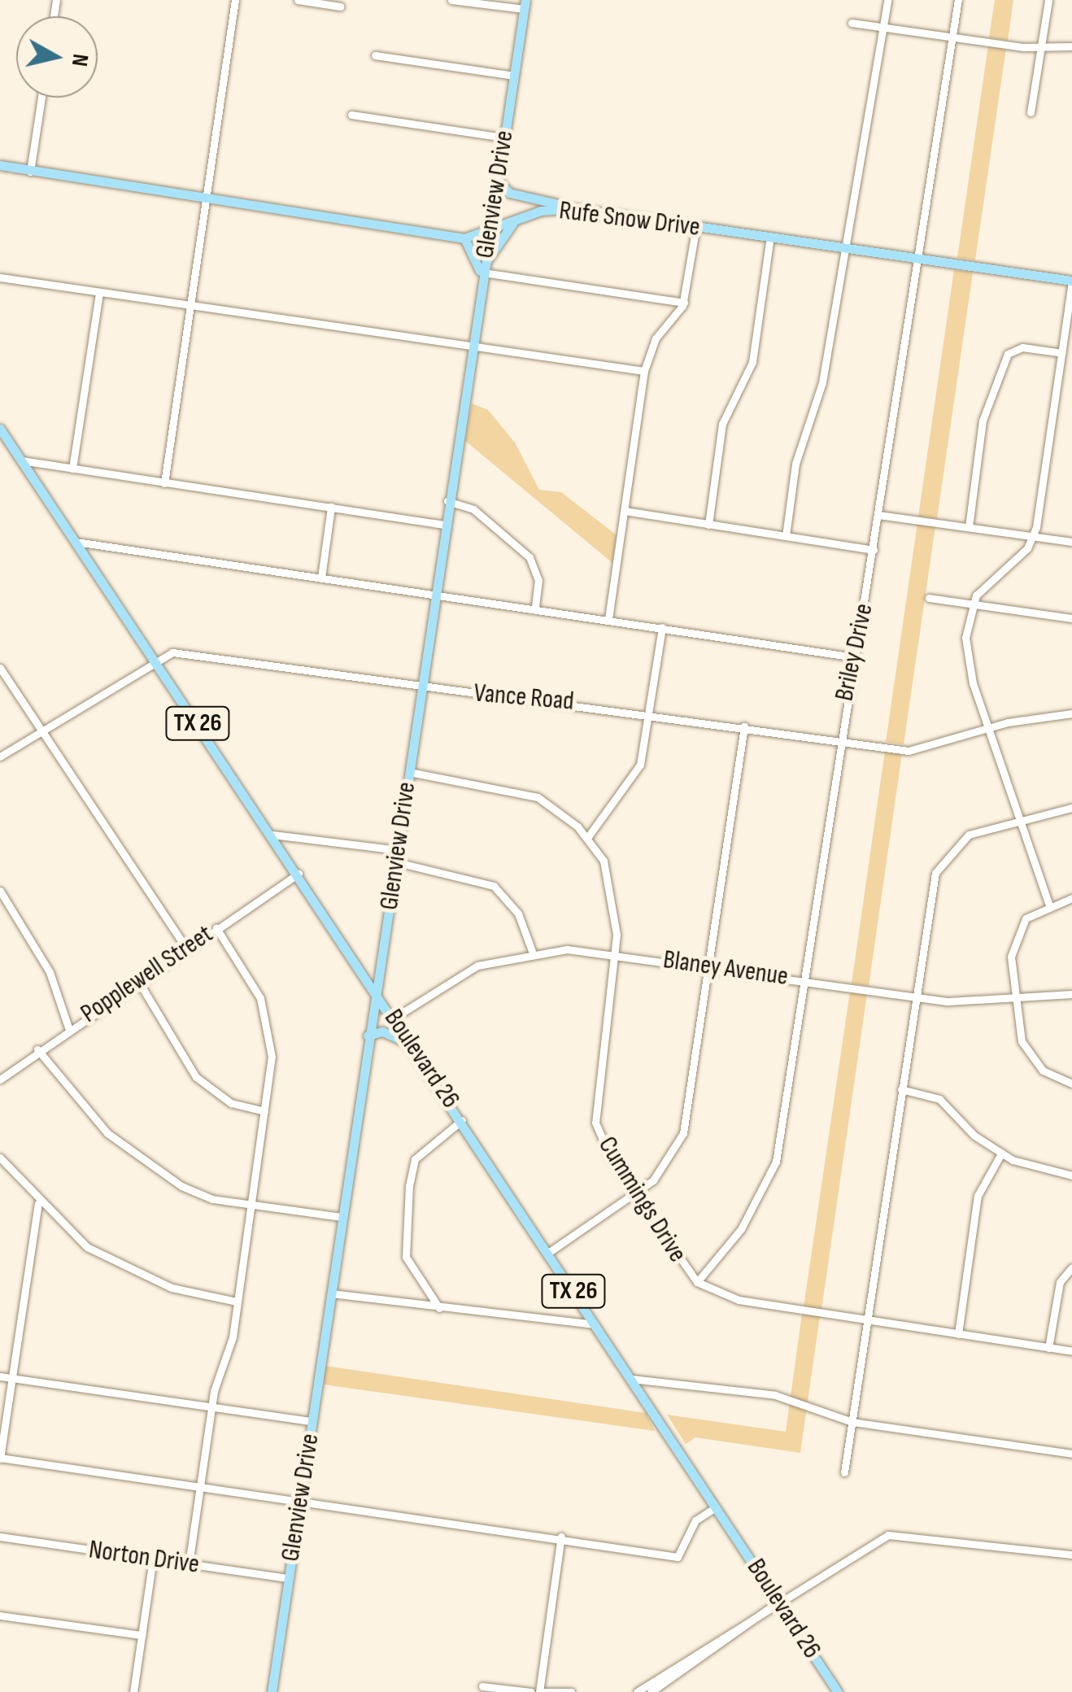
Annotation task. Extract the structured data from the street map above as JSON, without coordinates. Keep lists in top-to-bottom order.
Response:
{
  "streets": {
    "main road": [
      "Glenview Drive",
      "Rufe Snow Drive",
      "TX 26",
      "Boulevard 26"
    ],
    "street": [
      "Briley Drive",
      "Vance Road",
      "Blaney Avenue",
      "Popplewell Street",
      "Cummings Drive",
      "Norton Drive"
    ]
  },
  "crossings": [
    ["Glenview Drive", "Rufe Snow Drive"],
    ["Glenview Drive", "Vance Road"],
    ["Glenview Drive", "Boulevard 26"],
    ["Glenview Drive", "Cummings Drive"],
    ["Glenview Drive", "Norton Drive"],
    ["Rufe Snow Drive", "Briley Drive"],
    ["Briley Drive", "Vance Road"],
    ["Briley Drive", "Blaney Avenue"],
    ["Briley Drive", "Cummings Drive"],
    ["Vance Road", "Boulevard 26"],
    ["Blaney Avenue", "Boulevard 26"],
    ["Blaney Avenue", "Cummings Drive"],
    ["Popplewell Street", "Boulevard 26"]
  ],
  "north": "right"
}
